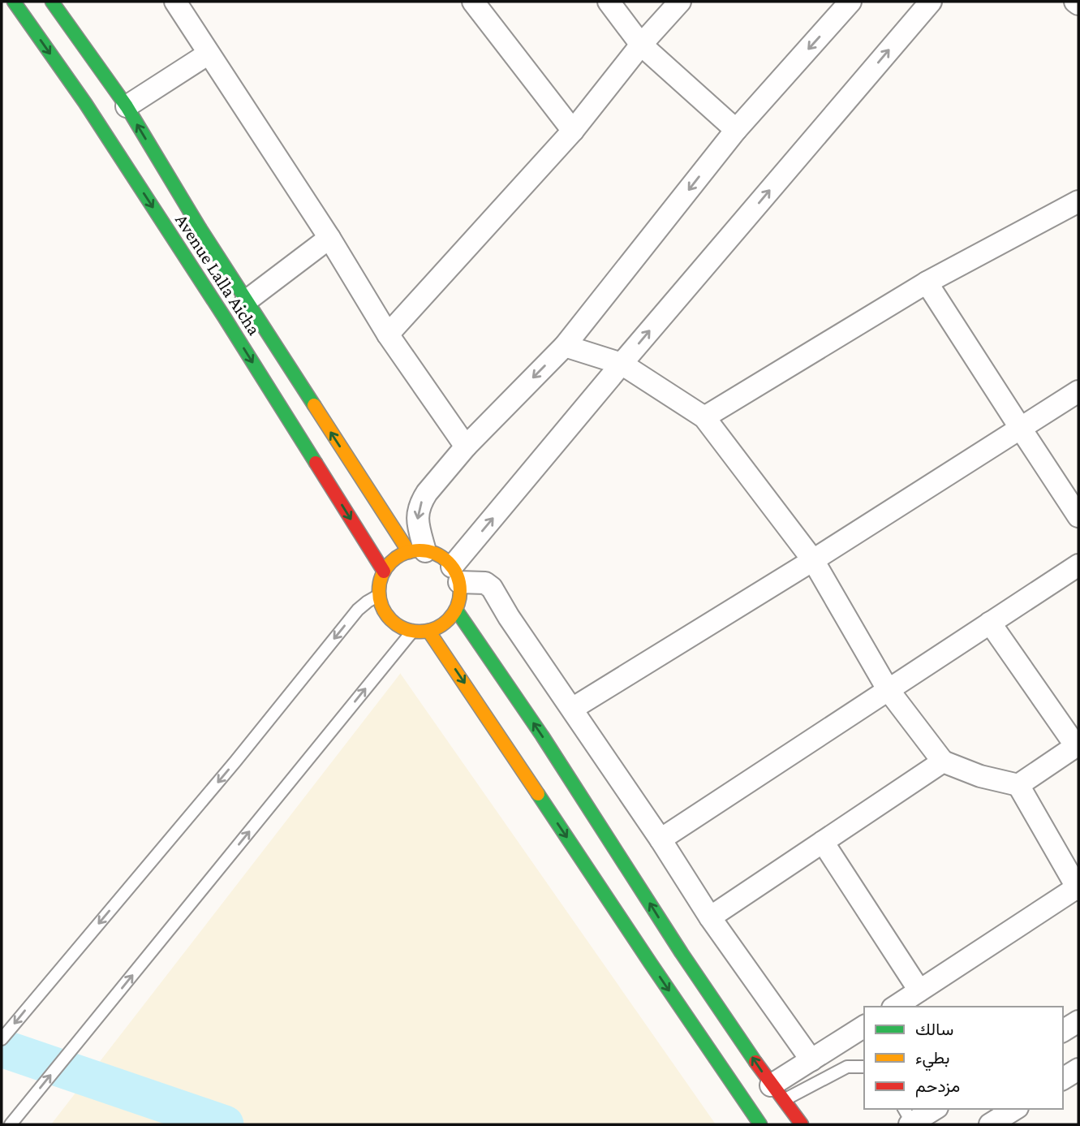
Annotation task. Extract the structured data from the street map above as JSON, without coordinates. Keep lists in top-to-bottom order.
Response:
{
  "streets": {
    "main road": ["Avenue Lalla Aicha"]
  },
  "legend": ["سالك", "بطيء", "مزدحم"]
}
